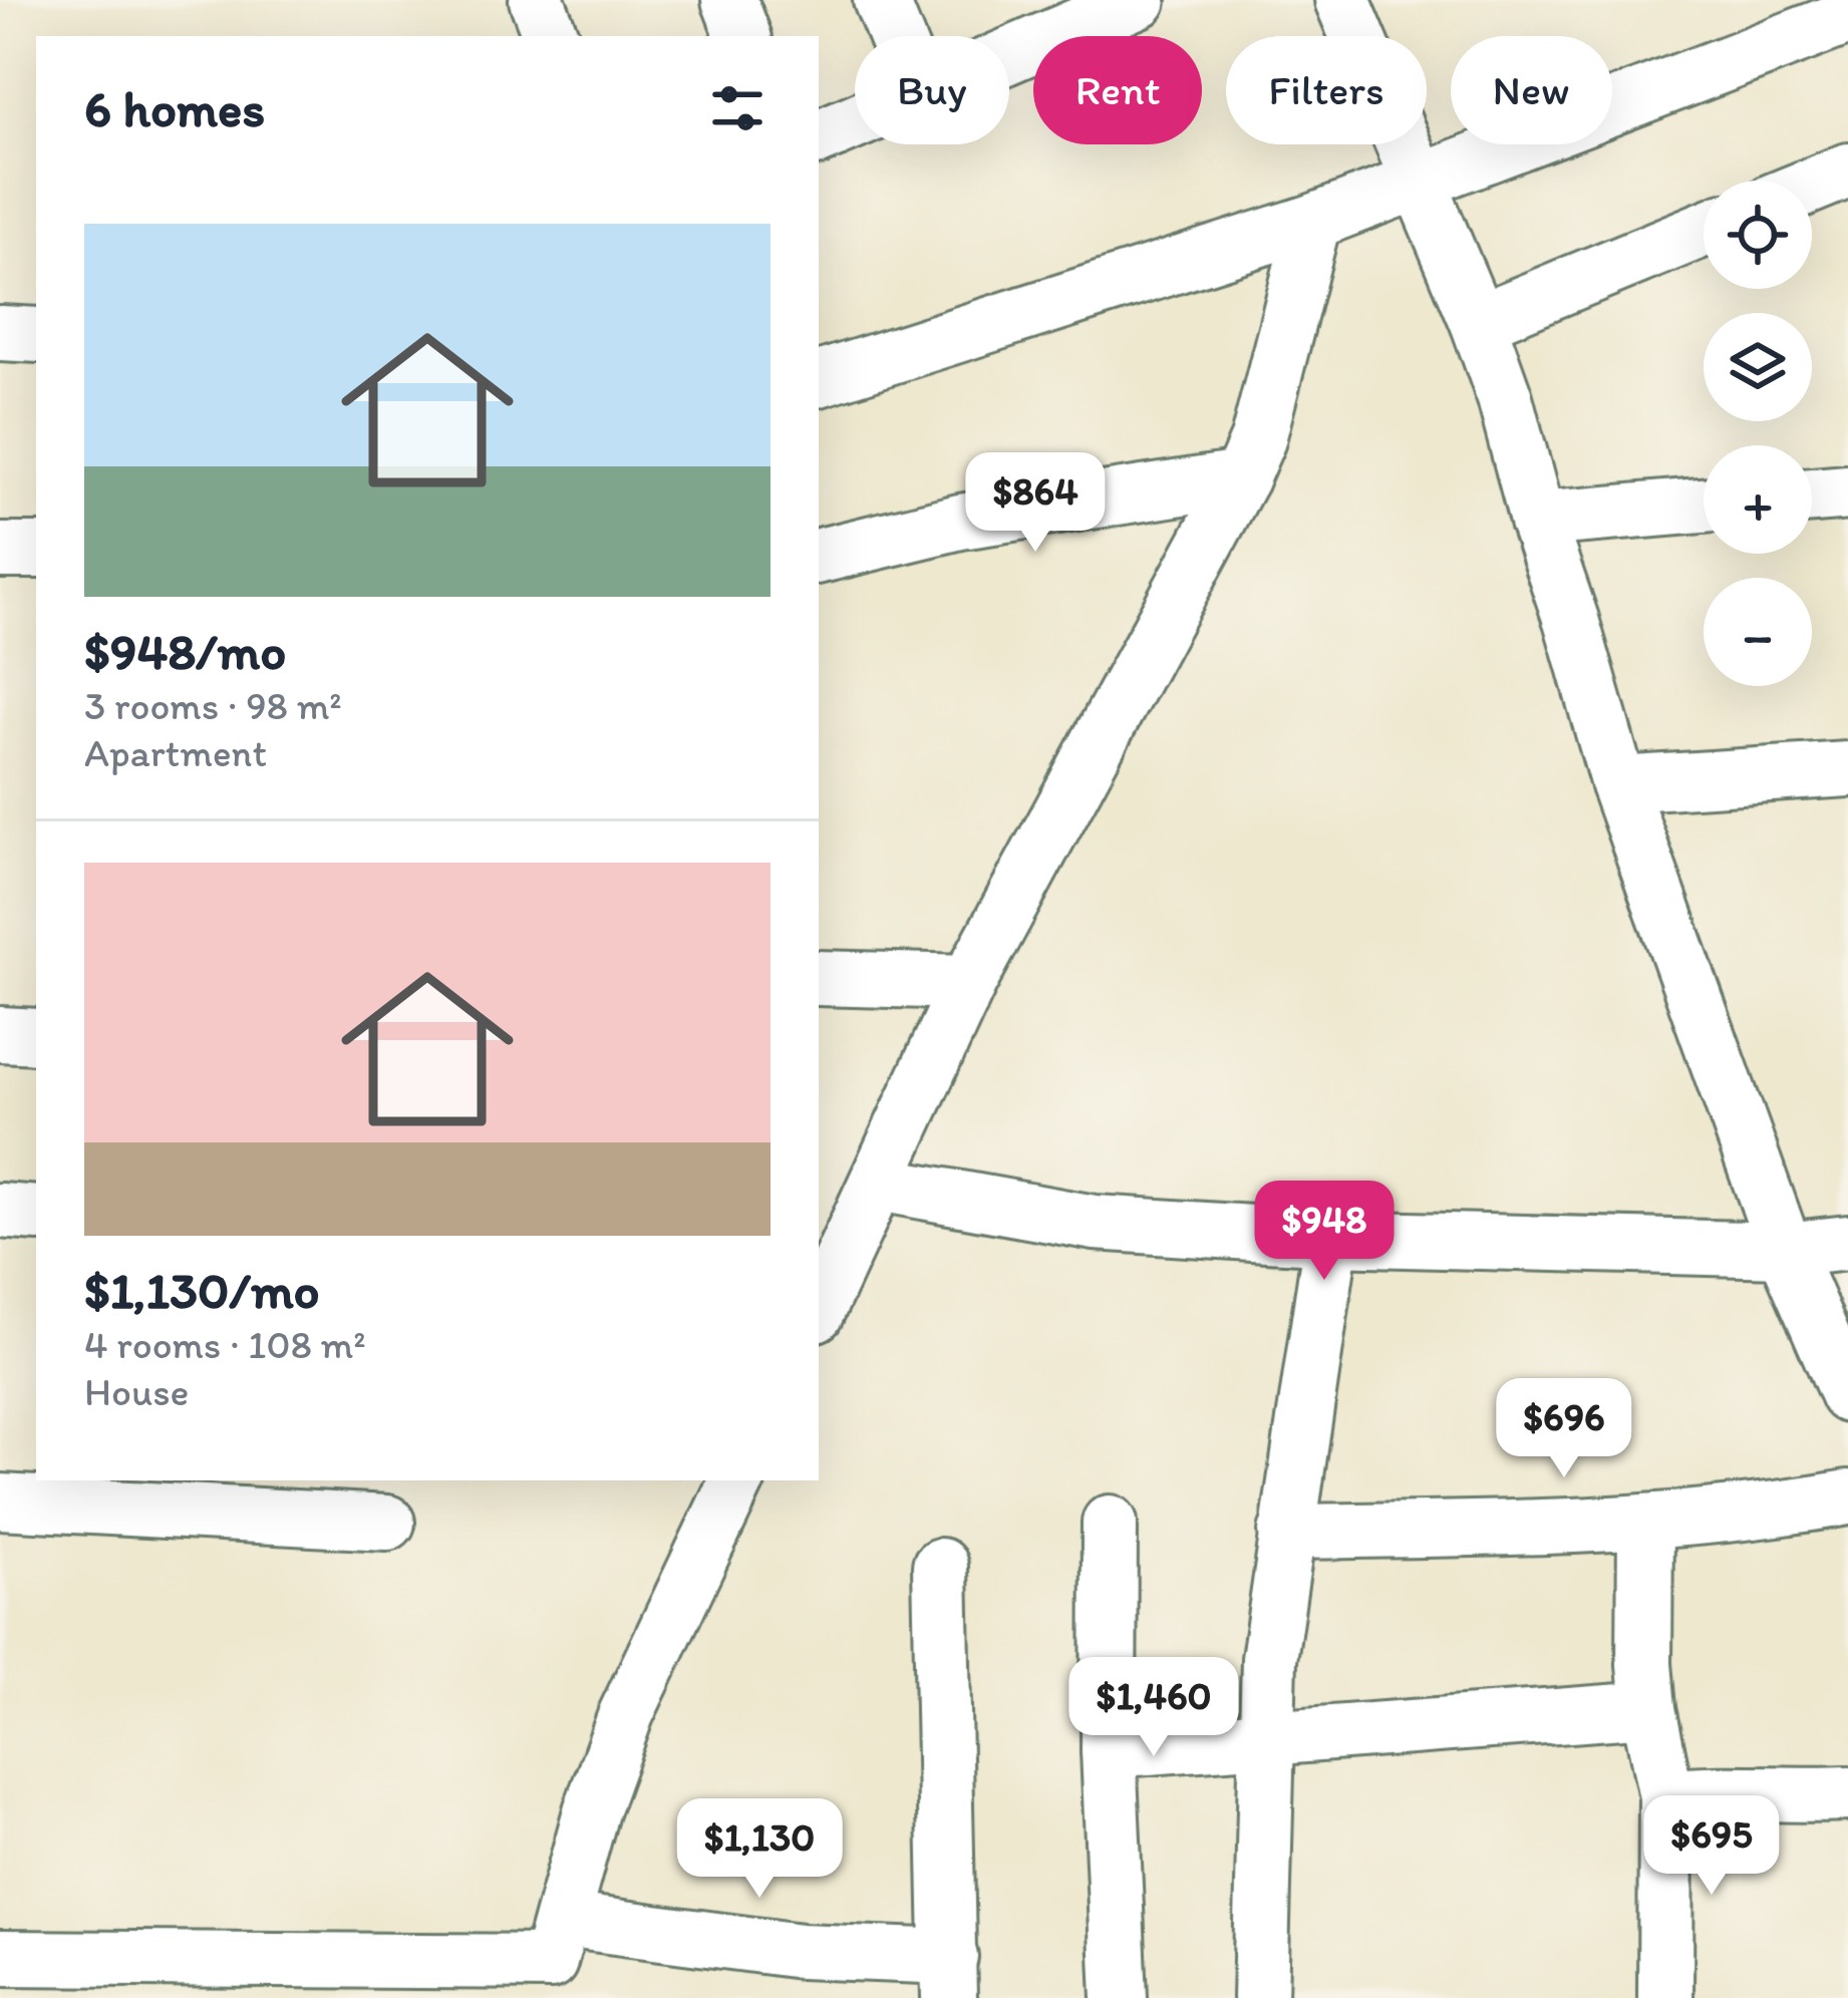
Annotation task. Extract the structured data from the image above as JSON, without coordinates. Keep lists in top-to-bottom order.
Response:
{
  "page": {
    "chip": [
      "Buy",
      "Rent",
      "Filters",
      "New"
    ],
    "heading": "6 homes",
    "map_buttons": ["+", "−"],
    "list": [
      {
        "name": "$948/mo",
        "note": "3 rooms · 98 m² · Apartment"
      },
      {
        "name": "$1,130/mo",
        "note": "4 rooms · 108 m² · House"
      }
    ],
    "price": [
      "$864",
      "$948",
      "$696",
      "$1,460",
      "$695",
      "$1,130"
    ]
  }
}
